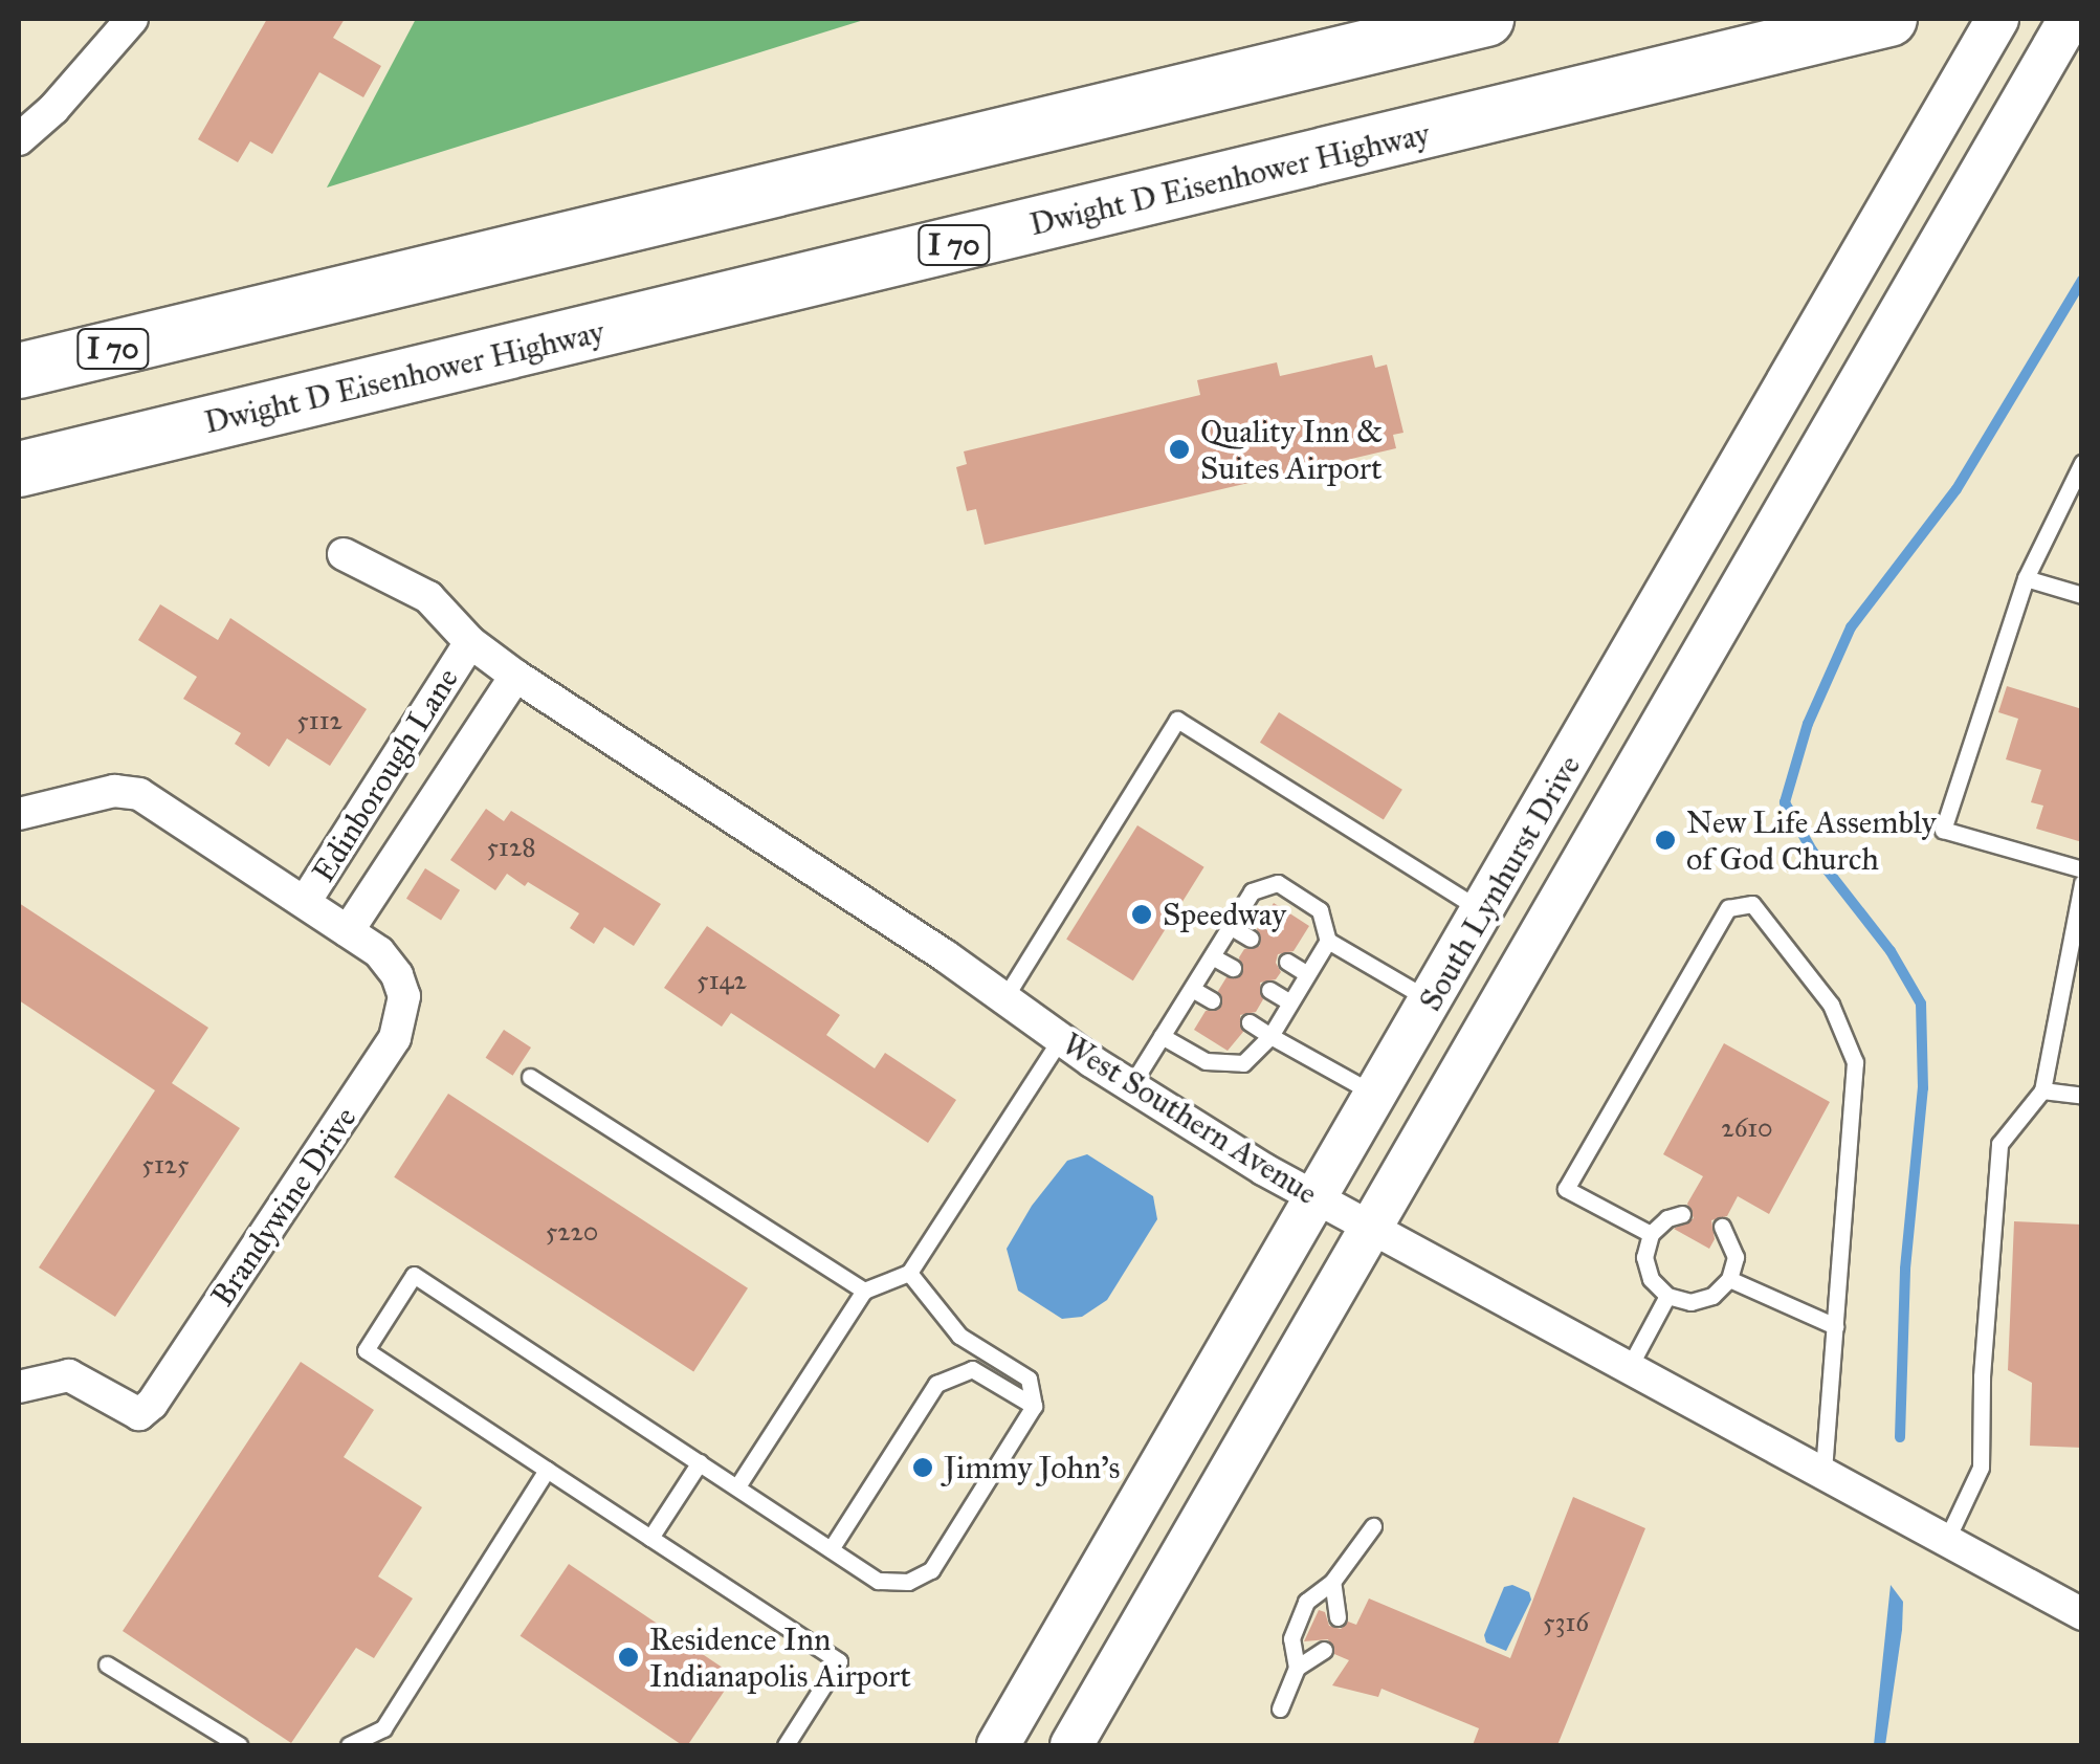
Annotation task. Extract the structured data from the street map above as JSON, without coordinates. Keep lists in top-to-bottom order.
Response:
{
  "streets": {
    "highway": ["Dwight D Eisenhower Highway", "I 70"],
    "main road": ["South Lynhurst Drive"],
    "street": ["Edinborough Lane", "West Southern Avenue", "Brandywine Drive"]
  },
  "crossings": [
    ["Edinborough Lane", "West Southern Avenue"],
    ["Edinborough Lane", "Brandywine Drive"],
    ["South Lynhurst Drive", "West Southern Avenue"]
  ],
  "places": [
    "Quality Inn & Suites Airport",
    "New Life Assembly of God Church",
    "Speedway",
    "Jimmy John's",
    "Residence Inn Indianapolis Airport"
  ],
  "house_numbers": [
    "5112",
    "5128",
    "5142",
    "2610",
    "5125",
    "5220",
    "5316"
  ]
}
